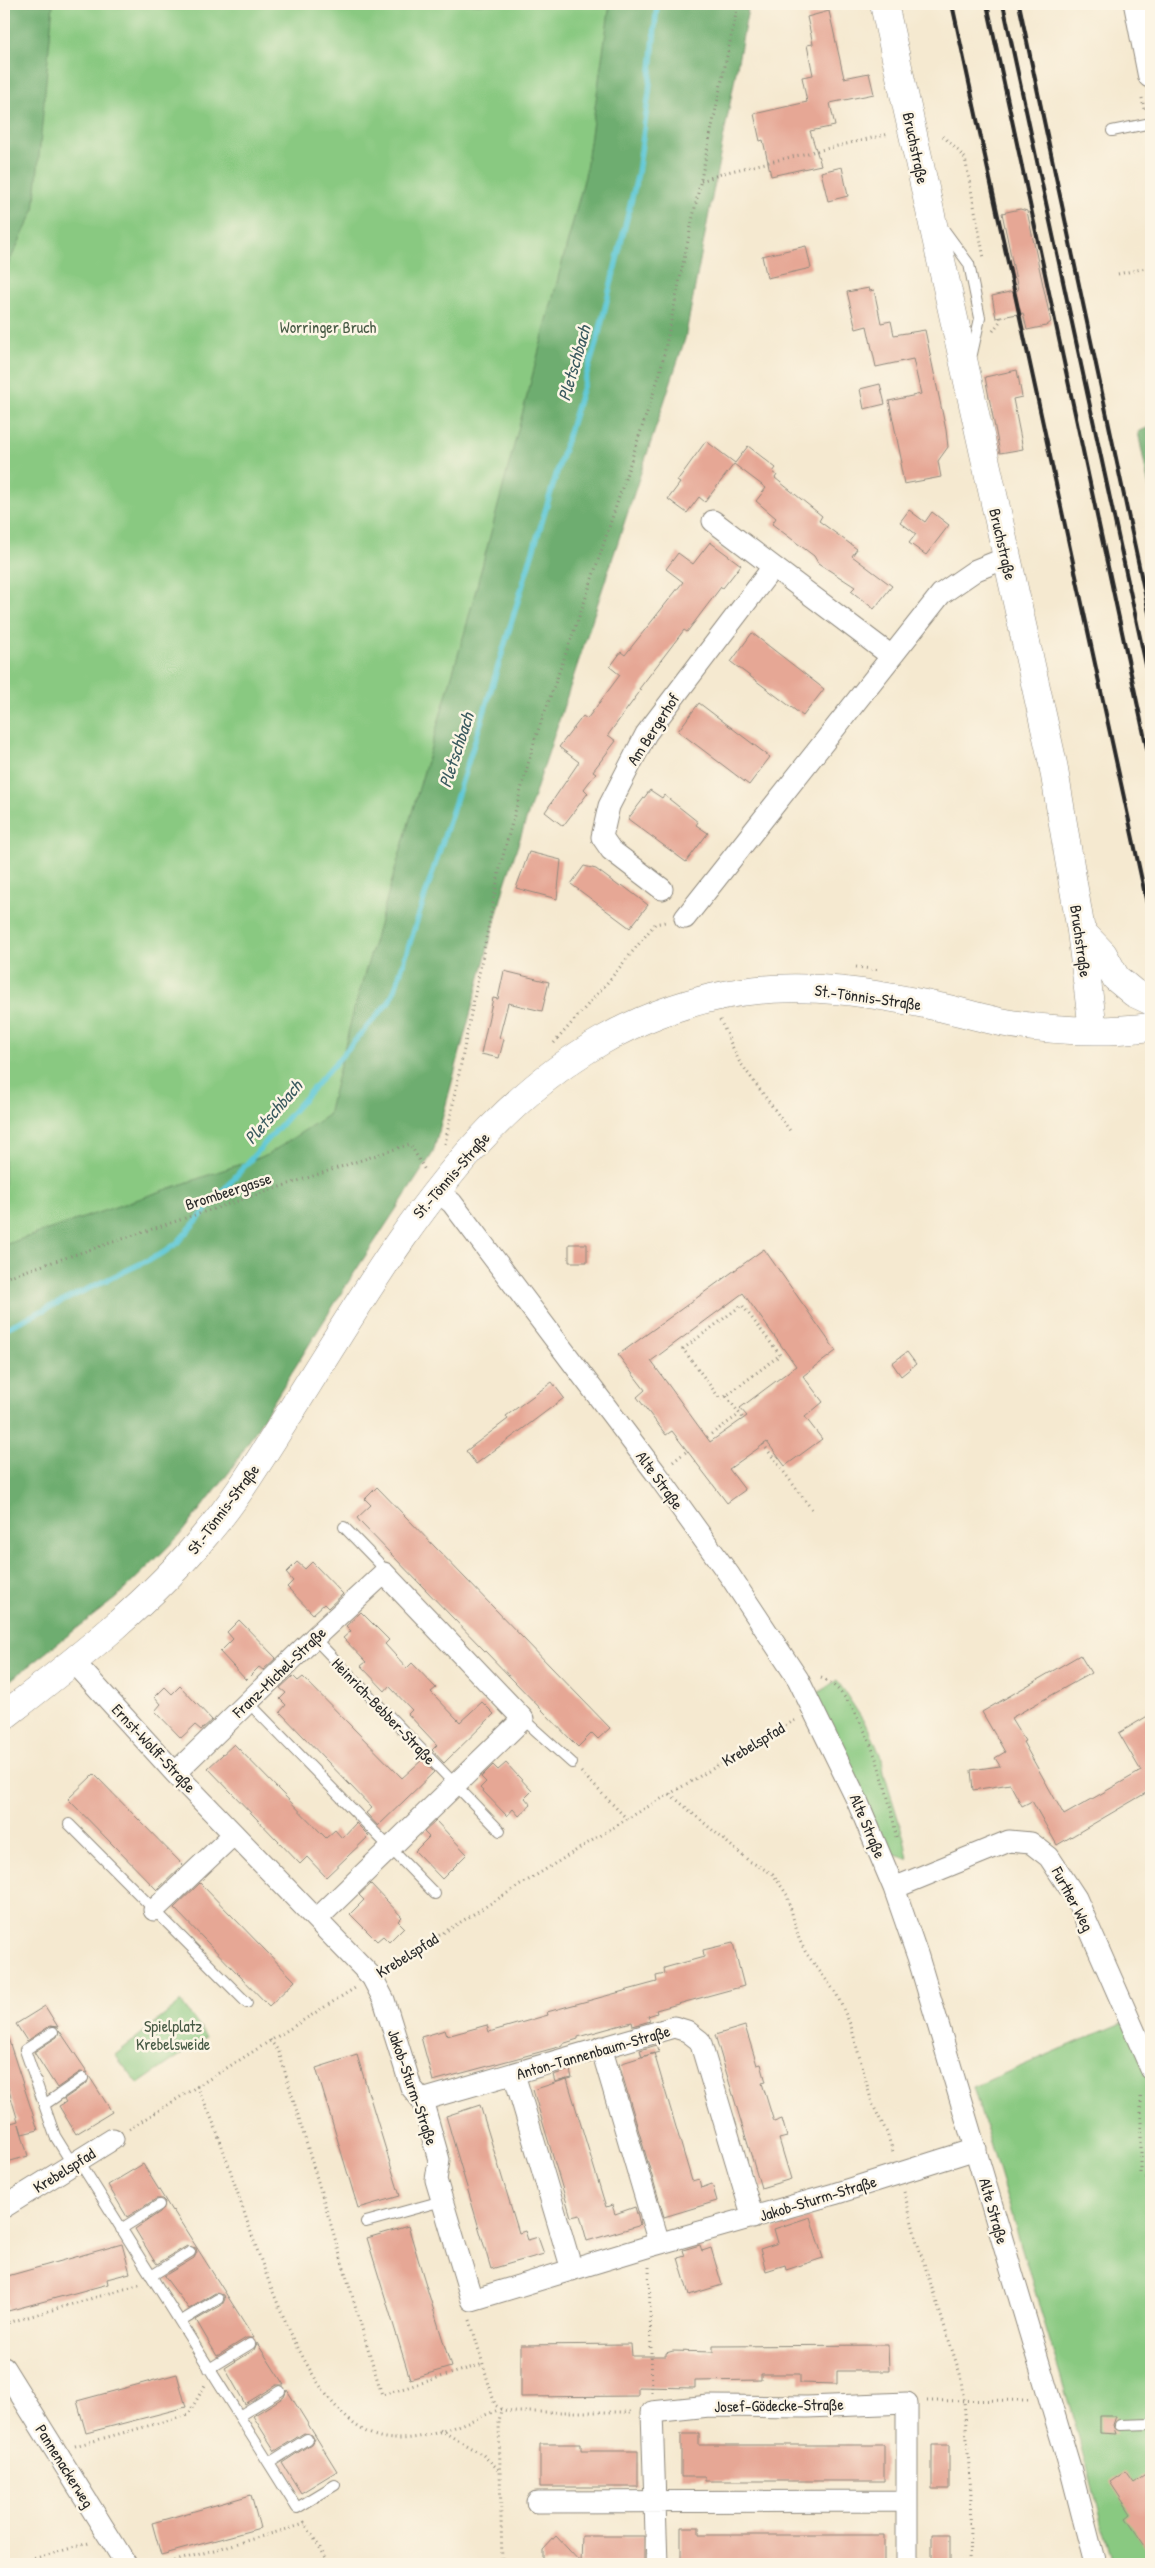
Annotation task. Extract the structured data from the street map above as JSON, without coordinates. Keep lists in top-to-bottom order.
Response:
{
  "streets": {
    "main road": ["Bruchstraße", "St.-Tönnis-Straße"],
    "street": [
      "Am Bergerhof",
      "Alte Straße",
      "Franz-Michel-Straße",
      "Krebelspfad",
      "Ernst-Wolff-Straße",
      "Further Weg",
      "Anton-Tannenbaum-Straße",
      "Jakob-Sturm-Straße",
      "Josef-Gödecke-Straße",
      "Pannenackerweg"
    ],
    "lane": ["Heinrich-Bebber-Straße"],
    "path": ["Brombeergasse"]
  },
  "crossings": [
    ["Bruchstraße", "St.-Tönnis-Straße"],
    ["St.-Tönnis-Straße", "Brombeergasse"],
    ["St.-Tönnis-Straße", "Alte Straße"],
    ["St.-Tönnis-Straße", "Ernst-Wolff-Straße"],
    ["Brombeergasse", "Alte Straße"],
    ["Alte Straße", "Krebelspfad"],
    ["Alte Straße", "Further Weg"],
    ["Alte Straße", "Jakob-Sturm-Straße"],
    ["Franz-Michel-Straße", "Heinrich-Bebber-Straße"],
    ["Franz-Michel-Straße", "Ernst-Wolff-Straße"],
    ["Krebelspfad", "Ernst-Wolff-Straße"],
    ["Krebelspfad", "Jakob-Sturm-Straße"],
    ["Ernst-Wolff-Straße", "Jakob-Sturm-Straße"],
    ["Anton-Tannenbaum-Straße", "Jakob-Sturm-Straße"]
  ],
  "water": ["Pletschbach"],
  "parks": ["Worringer Bruch", "Spielplatz Krebelsweide"]
}
